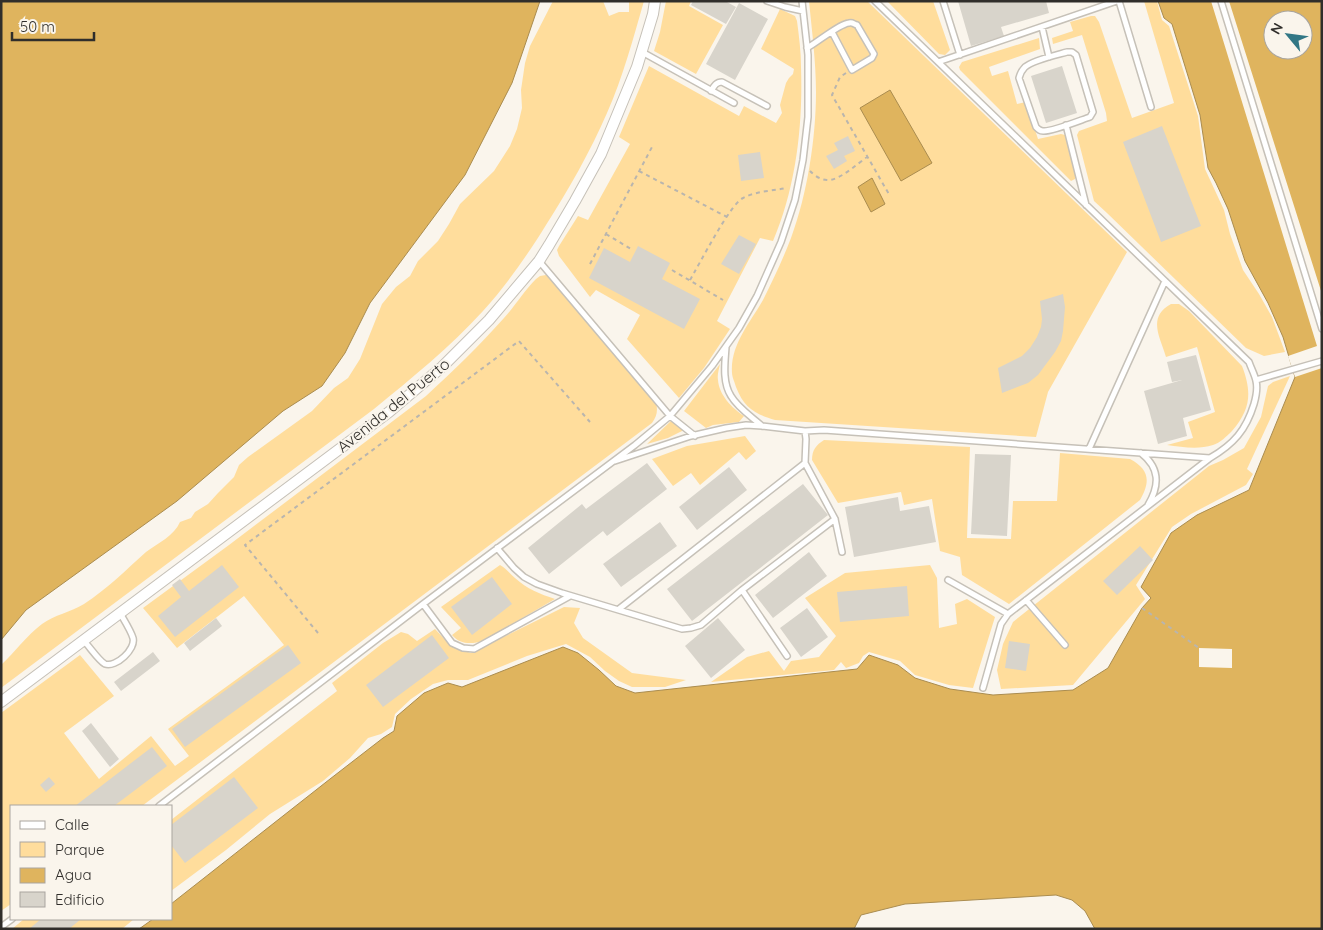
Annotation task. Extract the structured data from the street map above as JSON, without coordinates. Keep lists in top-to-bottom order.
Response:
{
  "streets": {
    "street": ["Avenida del Puerto"]
  },
  "legend": [
    "Calle",
    "Parque",
    "Agua",
    "Edificio"
  ],
  "scale_bar": "50 m",
  "north": "top left"
}
